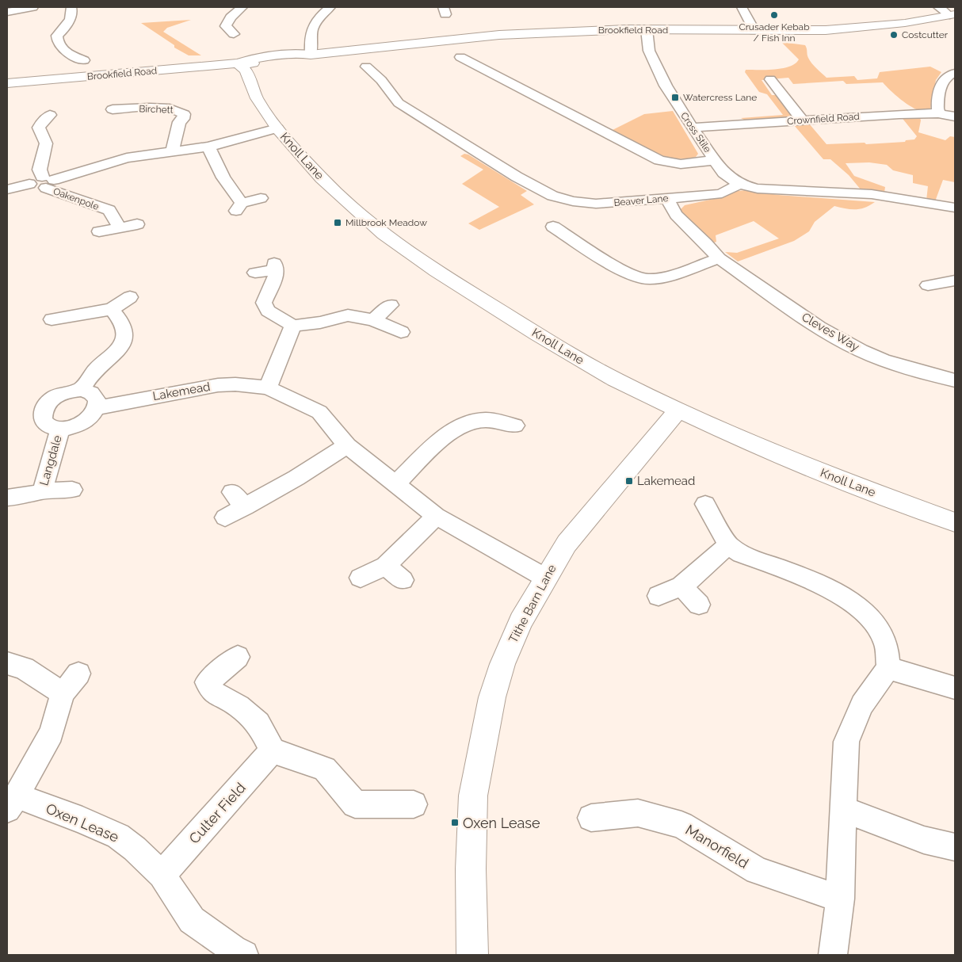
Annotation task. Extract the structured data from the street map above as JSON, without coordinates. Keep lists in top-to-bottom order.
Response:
{
  "streets": {
    "street": [
      "Brookfield Road",
      "Birchett",
      "Crownfield Road",
      "Cross Stile",
      "Knoll Lane",
      "Oakenpole",
      "Beaver Lane",
      "Cleves Way",
      "Lakemead",
      "Langdale",
      "Tithe Barn Lane",
      "Culter Field",
      "Oxen Lease",
      "Manorfield"
    ]
  },
  "crossings": [
    ["Brookfield Road", "Cross Stile"],
    ["Brookfield Road", "Knoll Lane"],
    ["Crownfield Road", "Cross Stile"],
    ["Cross Stile", "Beaver Lane"],
    ["Knoll Lane", "Tithe Barn Lane"],
    ["Beaver Lane", "Cleves Way"],
    ["Lakemead", "Langdale"],
    ["Lakemead", "Tithe Barn Lane"],
    ["Culter Field", "Oxen Lease"]
  ],
  "places": {
    "other": ["Crusader Kebab / Fish Inn", "Costcutter"],
    "transit": [
      "Watercress Lane",
      "Millbrook Meadow",
      "Lakemead",
      "Oxen Lease"
    ]
  }
}
